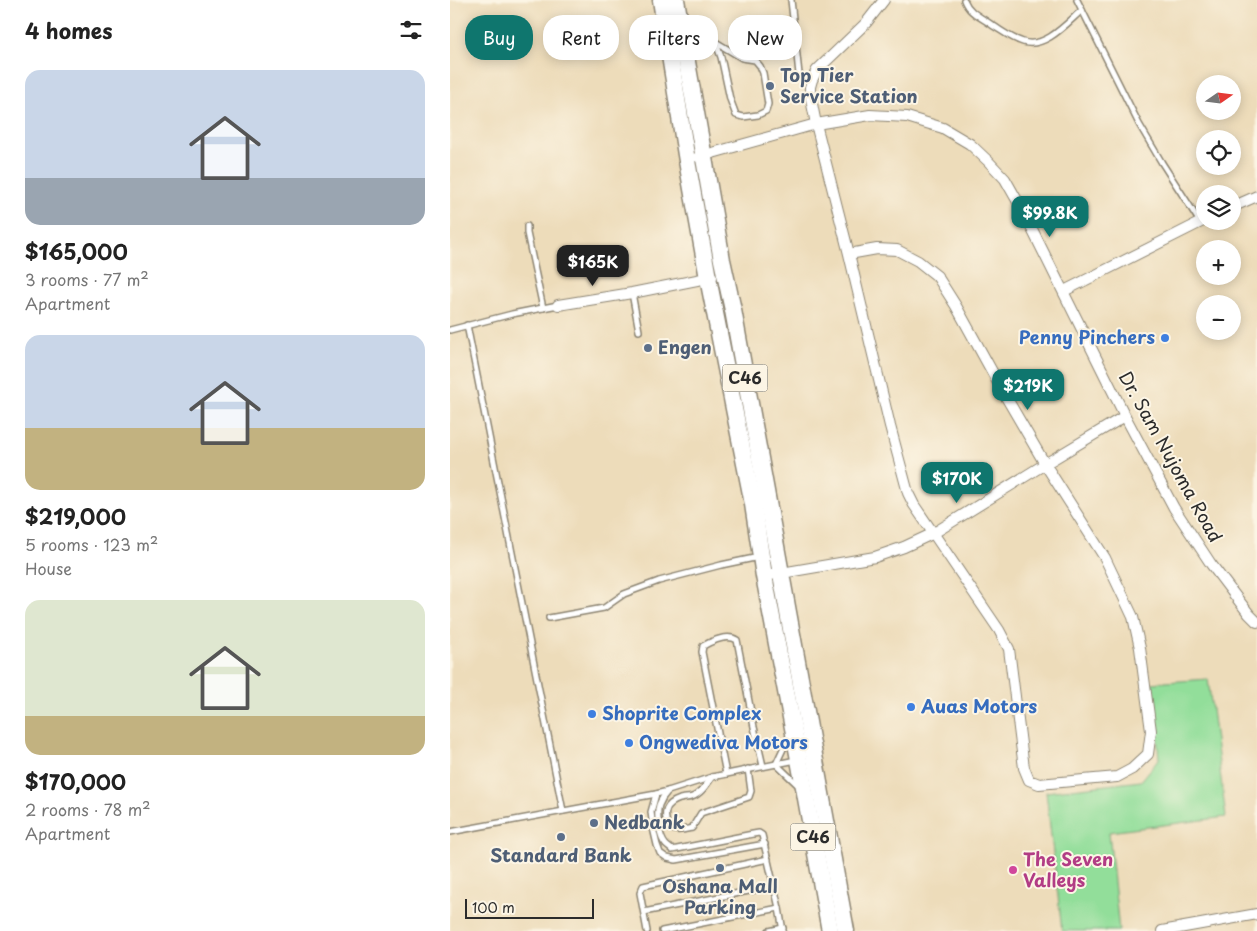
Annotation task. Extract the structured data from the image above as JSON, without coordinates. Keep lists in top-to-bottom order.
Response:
{
  "streets": {
    "main road": ["C46"],
    "street": ["Dr. Sam Nujoma Road"]
  },
  "crossings": [
    ["C46", "Dr. Sam Nujoma Road"]
  ],
  "places": [
    "Top Tier Service Station",
    "Penny Pinchers",
    "Engen",
    "Auas Motors",
    "Shoprite Complex",
    "Ongwediva Motors",
    "Nedbank",
    "Standard Bank",
    "Oshana Mall Parking",
    "The Seven Valleys"
  ],
  "scale_bar": "100 m",
  "north": "right",
  "page": {
    "heading": "4 homes",
    "chip": [
      "Buy",
      "Rent",
      "Filters",
      "New"
    ],
    "list": [
      {
        "name": "$165,000",
        "note": "3 rooms · 77 m² · Apartment"
      },
      {
        "name": "$219,000",
        "note": "5 rooms · 123 m² · House"
      },
      {
        "name": "$170,000",
        "note": "2 rooms · 78 m² · Apartment"
      }
    ],
    "map_buttons": ["+", "−"],
    "price": [
      "$99.8K",
      "$165K",
      "$219K",
      "$170K"
    ],
    "scale": "100 m"
  }
}
